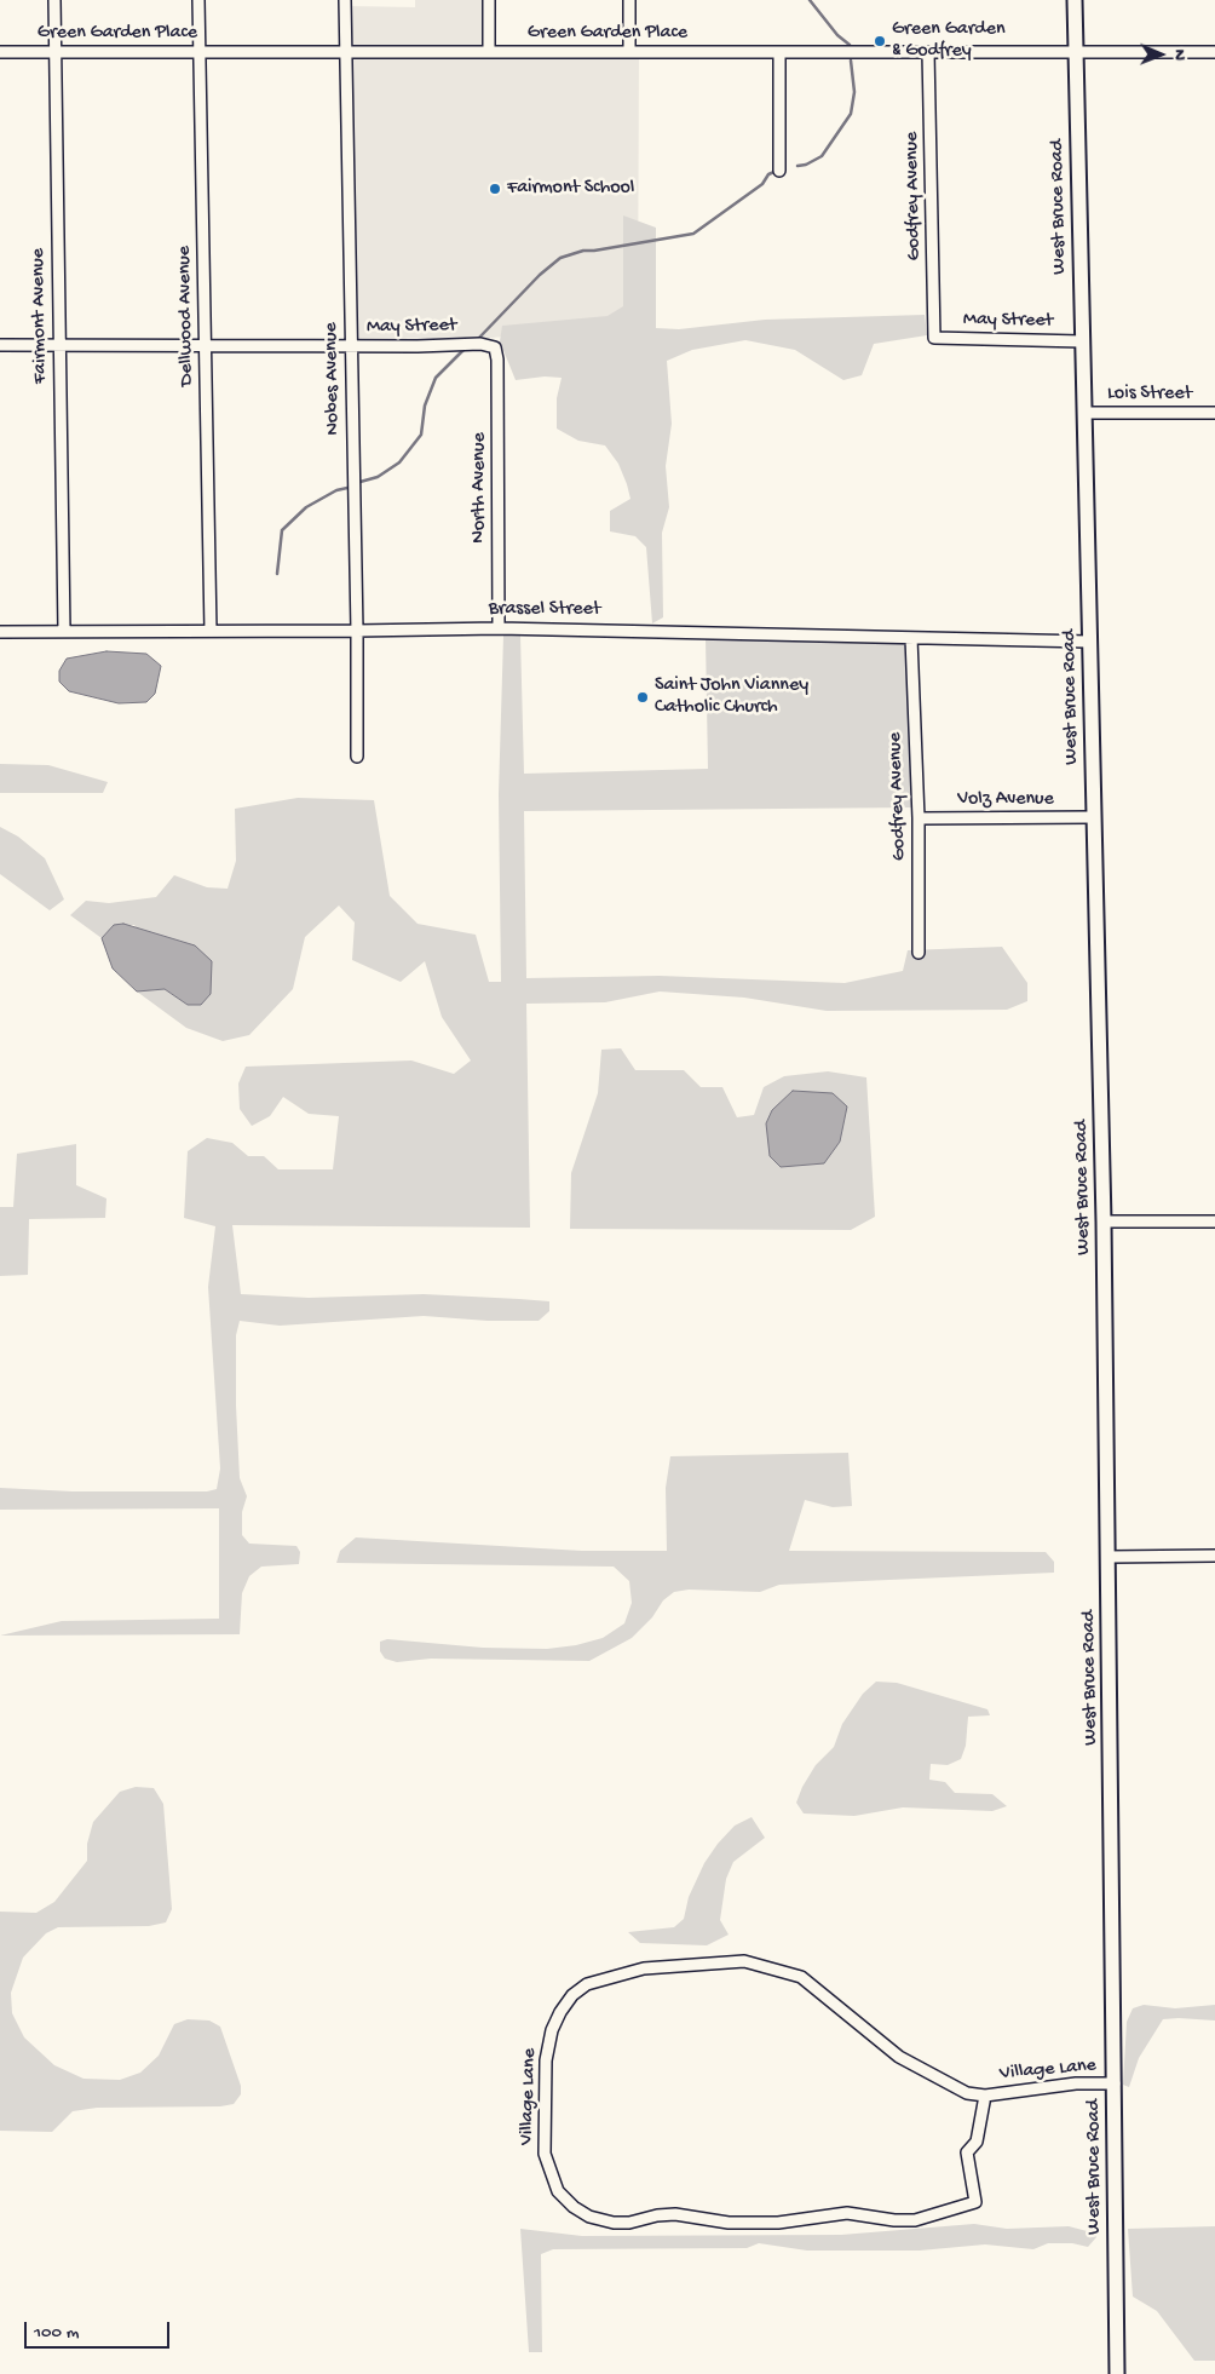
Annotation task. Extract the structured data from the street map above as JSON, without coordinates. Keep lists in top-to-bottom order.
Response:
{
  "streets": {
    "street": [
      "Green Garden Place",
      "Godfrey Avenue",
      "West Bruce Road",
      "Fairmont Avenue",
      "Dellwood Avenue",
      "May Street",
      "Nobes Avenue",
      "Lois Street",
      "North Avenue",
      "Brassel Street",
      "Volz Avenue",
      "Village Lane"
    ]
  },
  "crossings": [
    ["Green Garden Place", "Godfrey Avenue"],
    ["Green Garden Place", "West Bruce Road"],
    ["Green Garden Place", "Fairmont Avenue"],
    ["Green Garden Place", "Dellwood Avenue"],
    ["Green Garden Place", "Nobes Avenue"],
    ["Godfrey Avenue", "May Street"],
    ["Godfrey Avenue", "Brassel Street"],
    ["Godfrey Avenue", "Volz Avenue"],
    ["West Bruce Road", "May Street"],
    ["West Bruce Road", "Lois Street"],
    ["West Bruce Road", "Brassel Street"],
    ["West Bruce Road", "Volz Avenue"],
    ["West Bruce Road", "Village Lane"],
    ["Fairmont Avenue", "May Street"],
    ["Fairmont Avenue", "Brassel Street"],
    ["Dellwood Avenue", "May Street"],
    ["Dellwood Avenue", "Brassel Street"],
    ["May Street", "Nobes Avenue"],
    ["May Street", "North Avenue"],
    ["Nobes Avenue", "Brassel Street"],
    ["North Avenue", "Brassel Street"]
  ],
  "places": ["Green Garden & Godfrey", "Fairmont School", "Saint John Vianney Catholic Church"],
  "scale_bar": "100 m",
  "north": "right"
}
